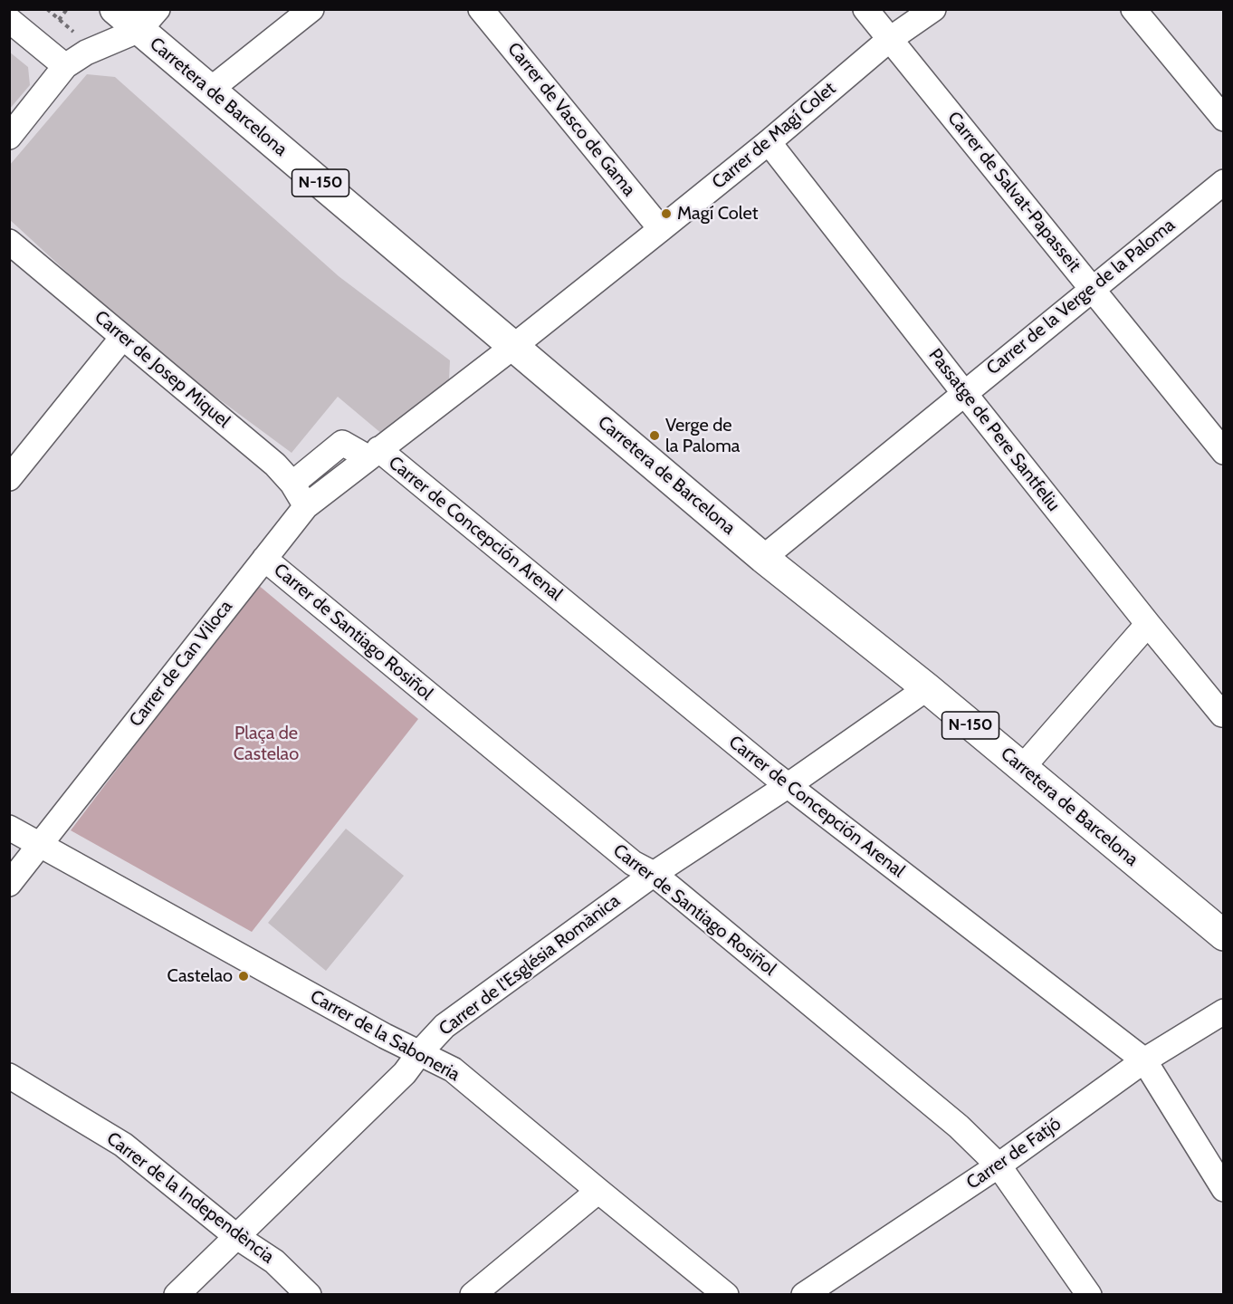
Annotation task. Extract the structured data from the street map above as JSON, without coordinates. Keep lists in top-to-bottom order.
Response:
{
  "streets": {
    "main road": ["Carretera de Barcelona", "N-150"],
    "street": [
      "Carrer de Vasco de Gama",
      "Carrer de Magí Colet",
      "Carrer de Salvat-Papasseit",
      "Carrer de la Verge de la Paloma",
      "Carrer de Josep Miquel",
      "Passatge de Pere Santfeliu",
      "Carrer de Concepción Arenal",
      "Carrer de Santiago Rosiñol",
      "Carrer de Can Viloca",
      "Carrer de l'Església Romànica",
      "Carrer de la Saboneria",
      "Carrer de Fatjó",
      "Carrer de la Independència"
    ]
  },
  "crossings": [
    ["Carretera de Barcelona", "Carrer de Magí Colet"],
    ["Carretera de Barcelona", "Carrer de la Verge de la Paloma"],
    ["Carretera de Barcelona", "Carrer de Can Viloca"],
    ["Carretera de Barcelona", "Carrer de l'Església Romànica"],
    ["Carrer de Vasco de Gama", "Carrer de Magí Colet"],
    ["Carrer de Magí Colet", "Carrer de Salvat-Papasseit"],
    ["Carrer de Magí Colet", "Passatge de Pere Santfeliu"],
    ["Carrer de Magí Colet", "Carrer de Can Viloca"],
    ["Carrer de Salvat-Papasseit", "Carrer de la Verge de la Paloma"],
    ["Carrer de la Verge de la Paloma", "Passatge de Pere Santfeliu"],
    ["Carrer de Josep Miquel", "Carrer de Can Viloca"],
    ["Carrer de Concepción Arenal", "Carrer de Can Viloca"],
    ["Carrer de Concepción Arenal", "Carrer de l'Església Romànica"],
    ["Carrer de Concepción Arenal", "Carrer de Fatjó"],
    ["Carrer de Santiago Rosiñol", "Carrer de Can Viloca"],
    ["Carrer de Santiago Rosiñol", "Carrer de l'Església Romànica"],
    ["Carrer de Santiago Rosiñol", "Carrer de Fatjó"],
    ["Carrer de Can Viloca", "Carrer de la Saboneria"],
    ["Carrer de l'Església Romànica", "Carrer de la Saboneria"],
    ["Carrer de l'Església Romànica", "Carrer de la Independència"]
  ],
  "parks": ["Plaça de Castelao"],
  "places": ["Magí Colet", "Verge de la Paloma", "Castelao"]
}
